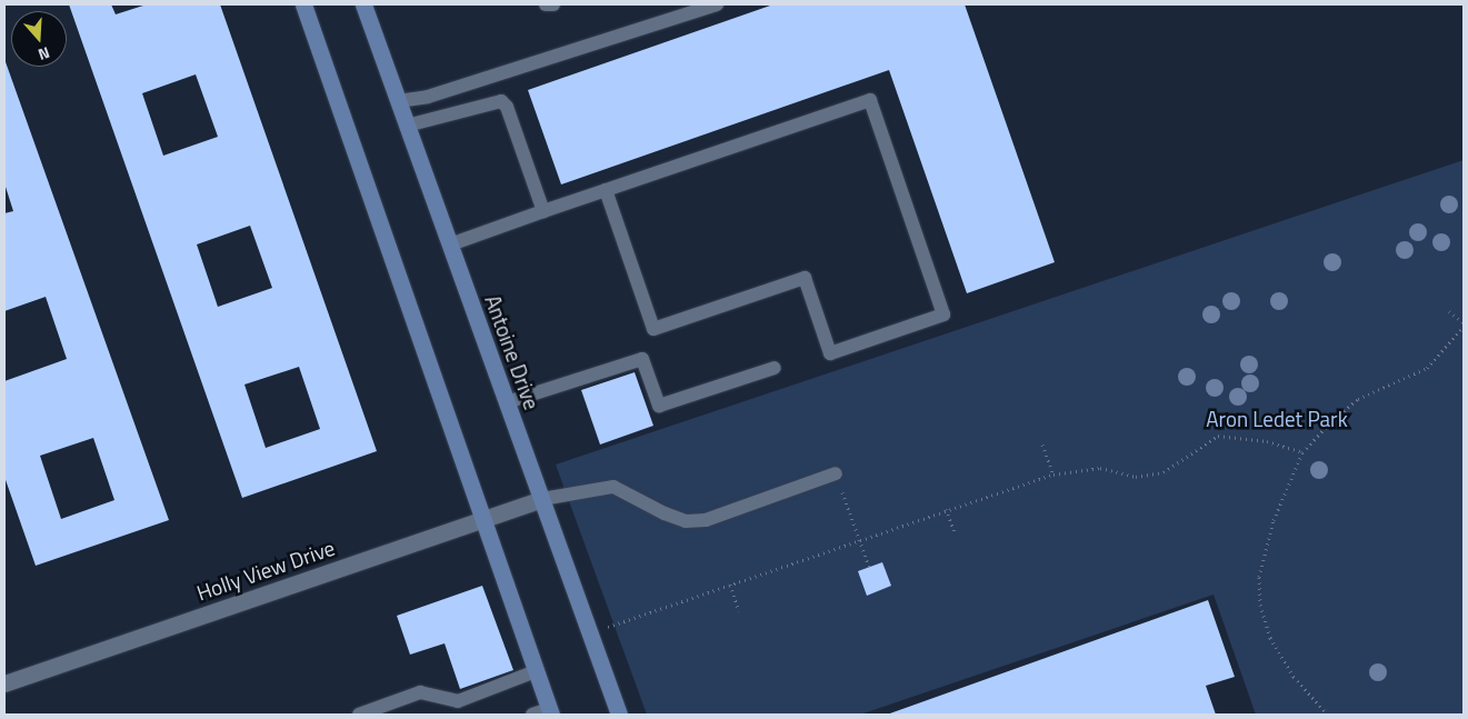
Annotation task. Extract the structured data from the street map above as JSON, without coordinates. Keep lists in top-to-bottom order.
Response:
{
  "streets": {
    "main road": ["Antoine Drive"],
    "street": ["Holly View Drive"]
  },
  "crossings": [
    ["Antoine Drive", "Holly View Drive"]
  ],
  "parks": ["Aron Ledet Park"],
  "north": "bottom"
}
